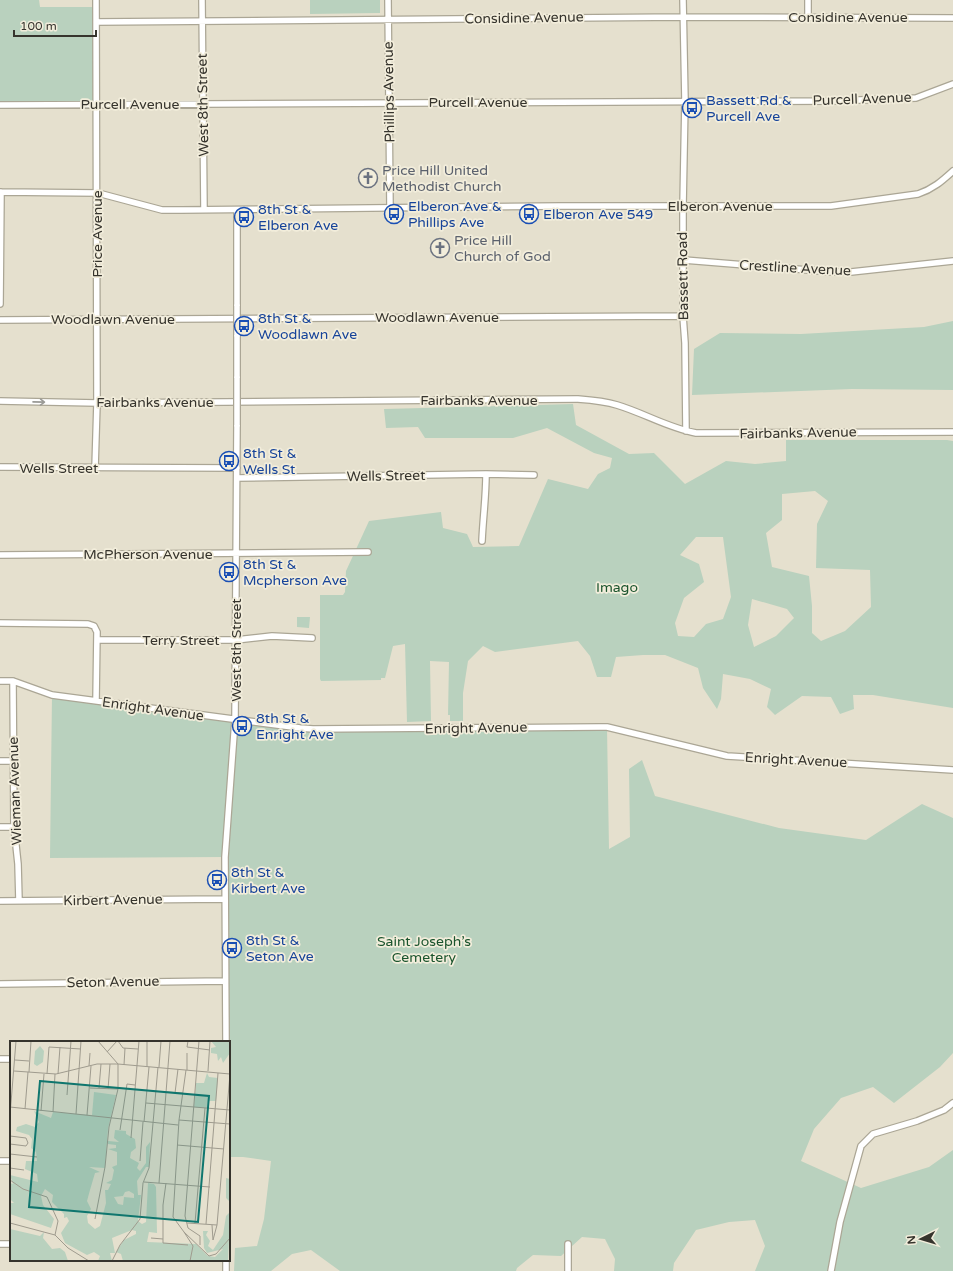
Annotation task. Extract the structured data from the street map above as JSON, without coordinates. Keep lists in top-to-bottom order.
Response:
{
  "streets": {
    "street": [
      "Considine Avenue",
      "Phillips Avenue",
      "Purcell Avenue",
      "West 8th Street",
      "Elberon Avenue",
      "Price Avenue",
      "Crestline Avenue",
      "Bassett Road",
      "Woodlawn Avenue",
      "Fairbanks Avenue",
      "Wells Street",
      "McPherson Avenue",
      "Terry Street",
      "Enright Avenue",
      "Wieman Avenue",
      "Kirbert Avenue",
      "Seton Avenue"
    ]
  },
  "crossings": [
    ["Considine Avenue", "Phillips Avenue"],
    ["Considine Avenue", "West 8th Street"],
    ["Considine Avenue", "Price Avenue"],
    ["Considine Avenue", "Bassett Road"],
    ["Phillips Avenue", "Purcell Avenue"],
    ["Phillips Avenue", "Elberon Avenue"],
    ["Purcell Avenue", "West 8th Street"],
    ["Purcell Avenue", "Price Avenue"],
    ["Purcell Avenue", "Bassett Road"],
    ["West 8th Street", "Elberon Avenue"],
    ["West 8th Street", "Wells Street"],
    ["West 8th Street", "McPherson Avenue"],
    ["West 8th Street", "Terry Street"],
    ["West 8th Street", "Enright Avenue"],
    ["West 8th Street", "Kirbert Avenue"],
    ["West 8th Street", "Seton Avenue"],
    ["Elberon Avenue", "Price Avenue"],
    ["Elberon Avenue", "Bassett Road"],
    ["Price Avenue", "Woodlawn Avenue"],
    ["Price Avenue", "Fairbanks Avenue"],
    ["Price Avenue", "Wells Street"],
    ["Crestline Avenue", "Bassett Road"],
    ["Bassett Road", "Woodlawn Avenue"],
    ["Bassett Road", "Fairbanks Avenue"],
    ["Enright Avenue", "Wieman Avenue"],
    ["Wieman Avenue", "Kirbert Avenue"]
  ],
  "parks": ["Imago", "Saint Joseph’s Cemetery"],
  "places": {
    "bus stop": [
      "Bassett Rd & Purcell Ave",
      "Elberon Ave & Phillips Ave",
      "Elberon Ave 549",
      "8th St & Elberon Ave",
      "8th St & Woodlawn Ave",
      "8th St & Wells St",
      "8th St & Mcpherson Ave",
      "8th St & Enright Ave",
      "8th St & Kirbert Ave",
      "8th St & Seton Ave"
    ],
    "church": ["Price Hill United Methodist Church", "Price Hill Church of God"]
  },
  "scale_bar": "100 m",
  "north": "left"
}
